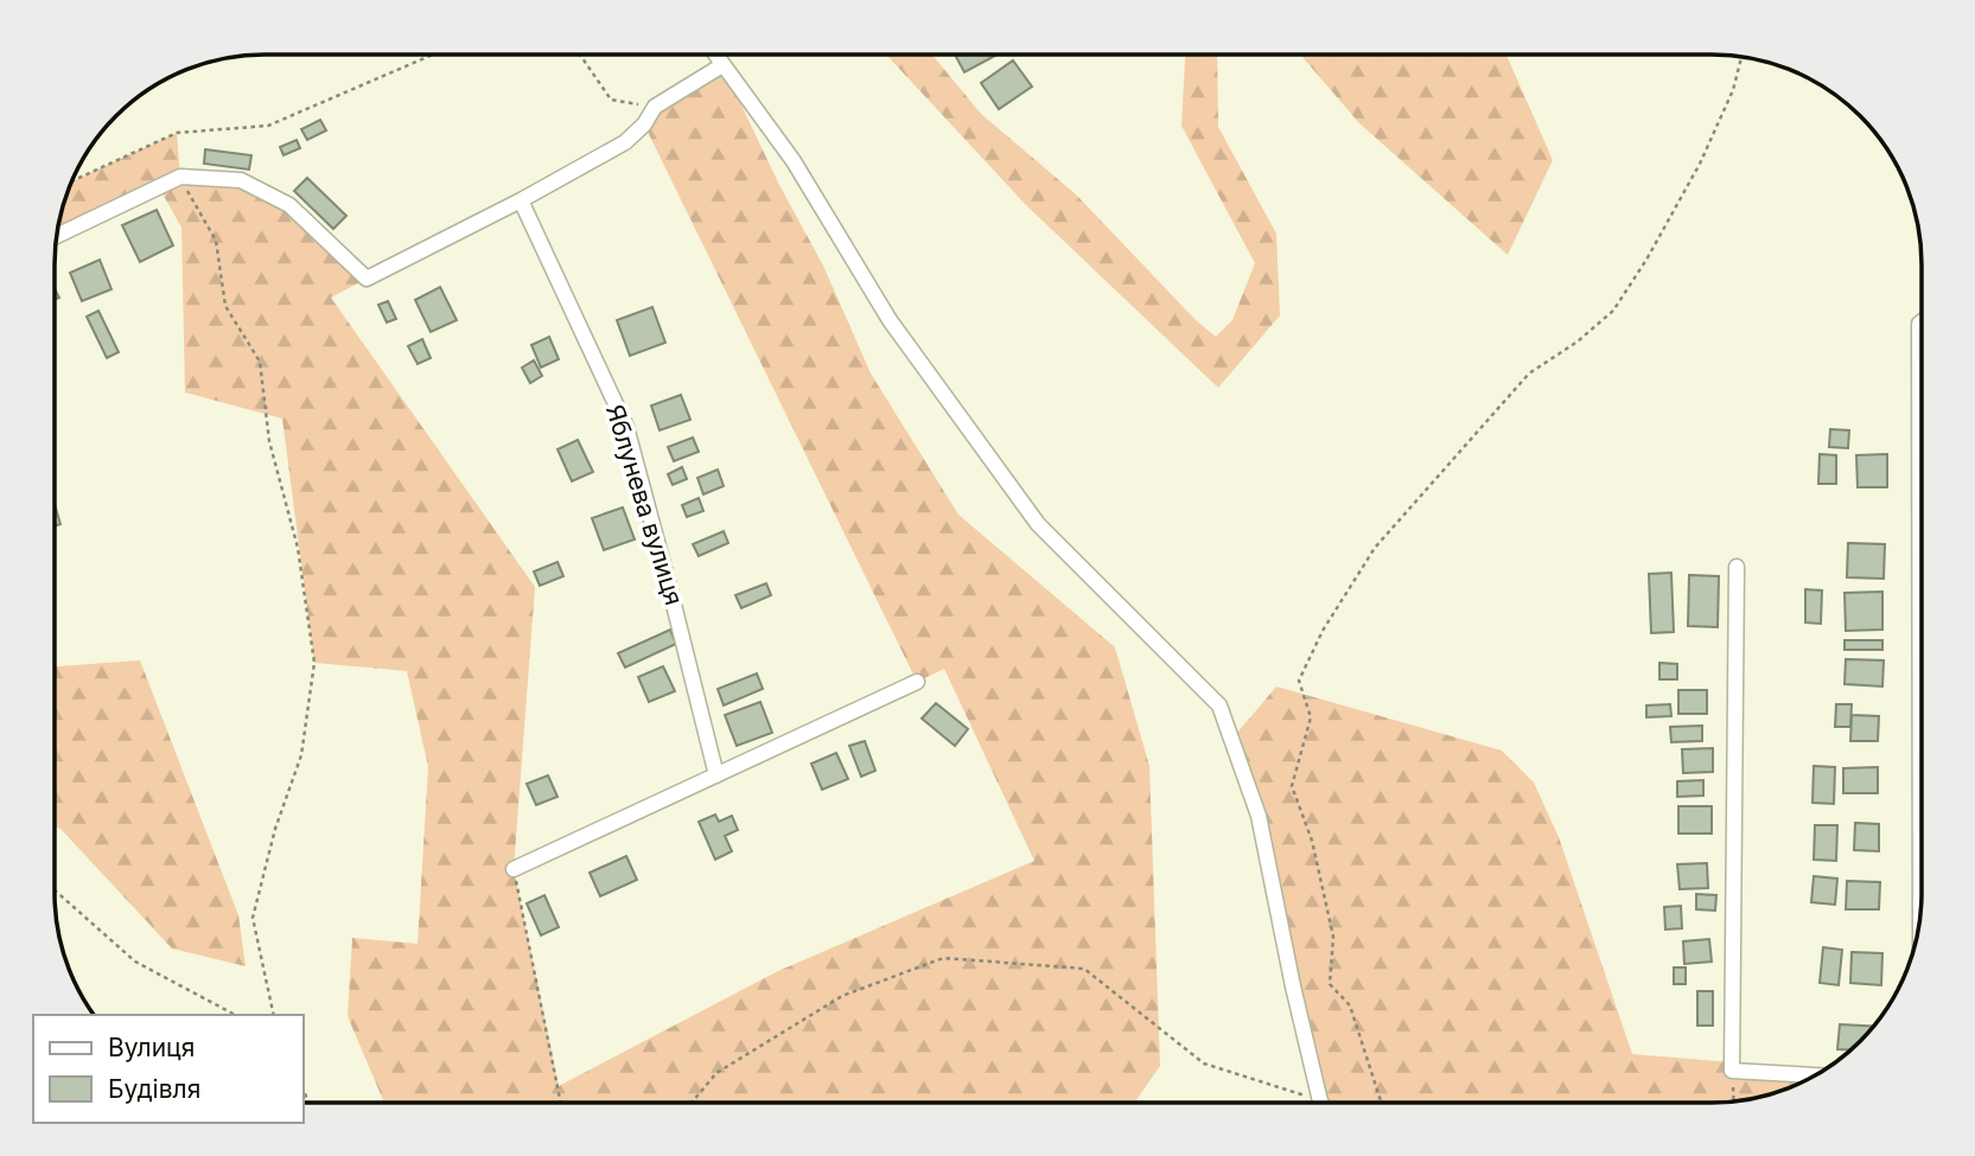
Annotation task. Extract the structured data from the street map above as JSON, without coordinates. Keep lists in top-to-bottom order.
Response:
{
  "streets": {
    "street": ["Яблунева вулиця"]
  },
  "legend": ["Вулиця", "Будівля"]
}
